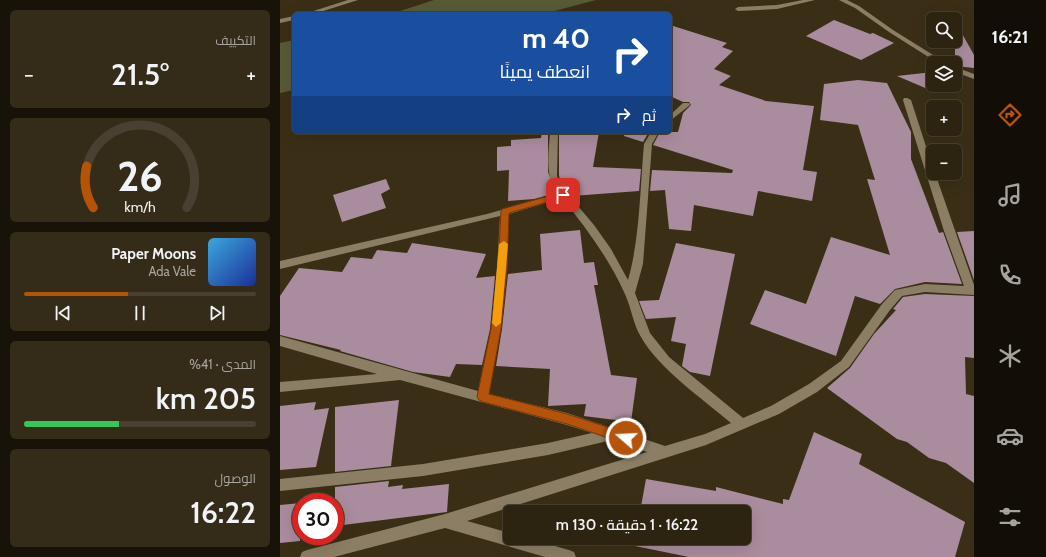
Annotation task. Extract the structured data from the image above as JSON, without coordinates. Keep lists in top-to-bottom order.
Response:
{
  "page": {
    "tabs": "16:21",
    "tile": [
      "التكييف",
      ["المدى · 41%", "205 km"],
      ["الوصول", "16:22"]
    ],
    "map_buttons": ["+", "−"],
    "turn": ["40 m", "انعطف يمينًا"],
    "heat": ["−", "21.5°", "+"],
    "then": "ثم",
    "song": ["Paper Moons", "Ada Vale"],
    "limit": "30",
    "trip": "16:22 · 1 دقيقة · 130 m",
    "gauge": ["26", "km/h"]
  }
}
